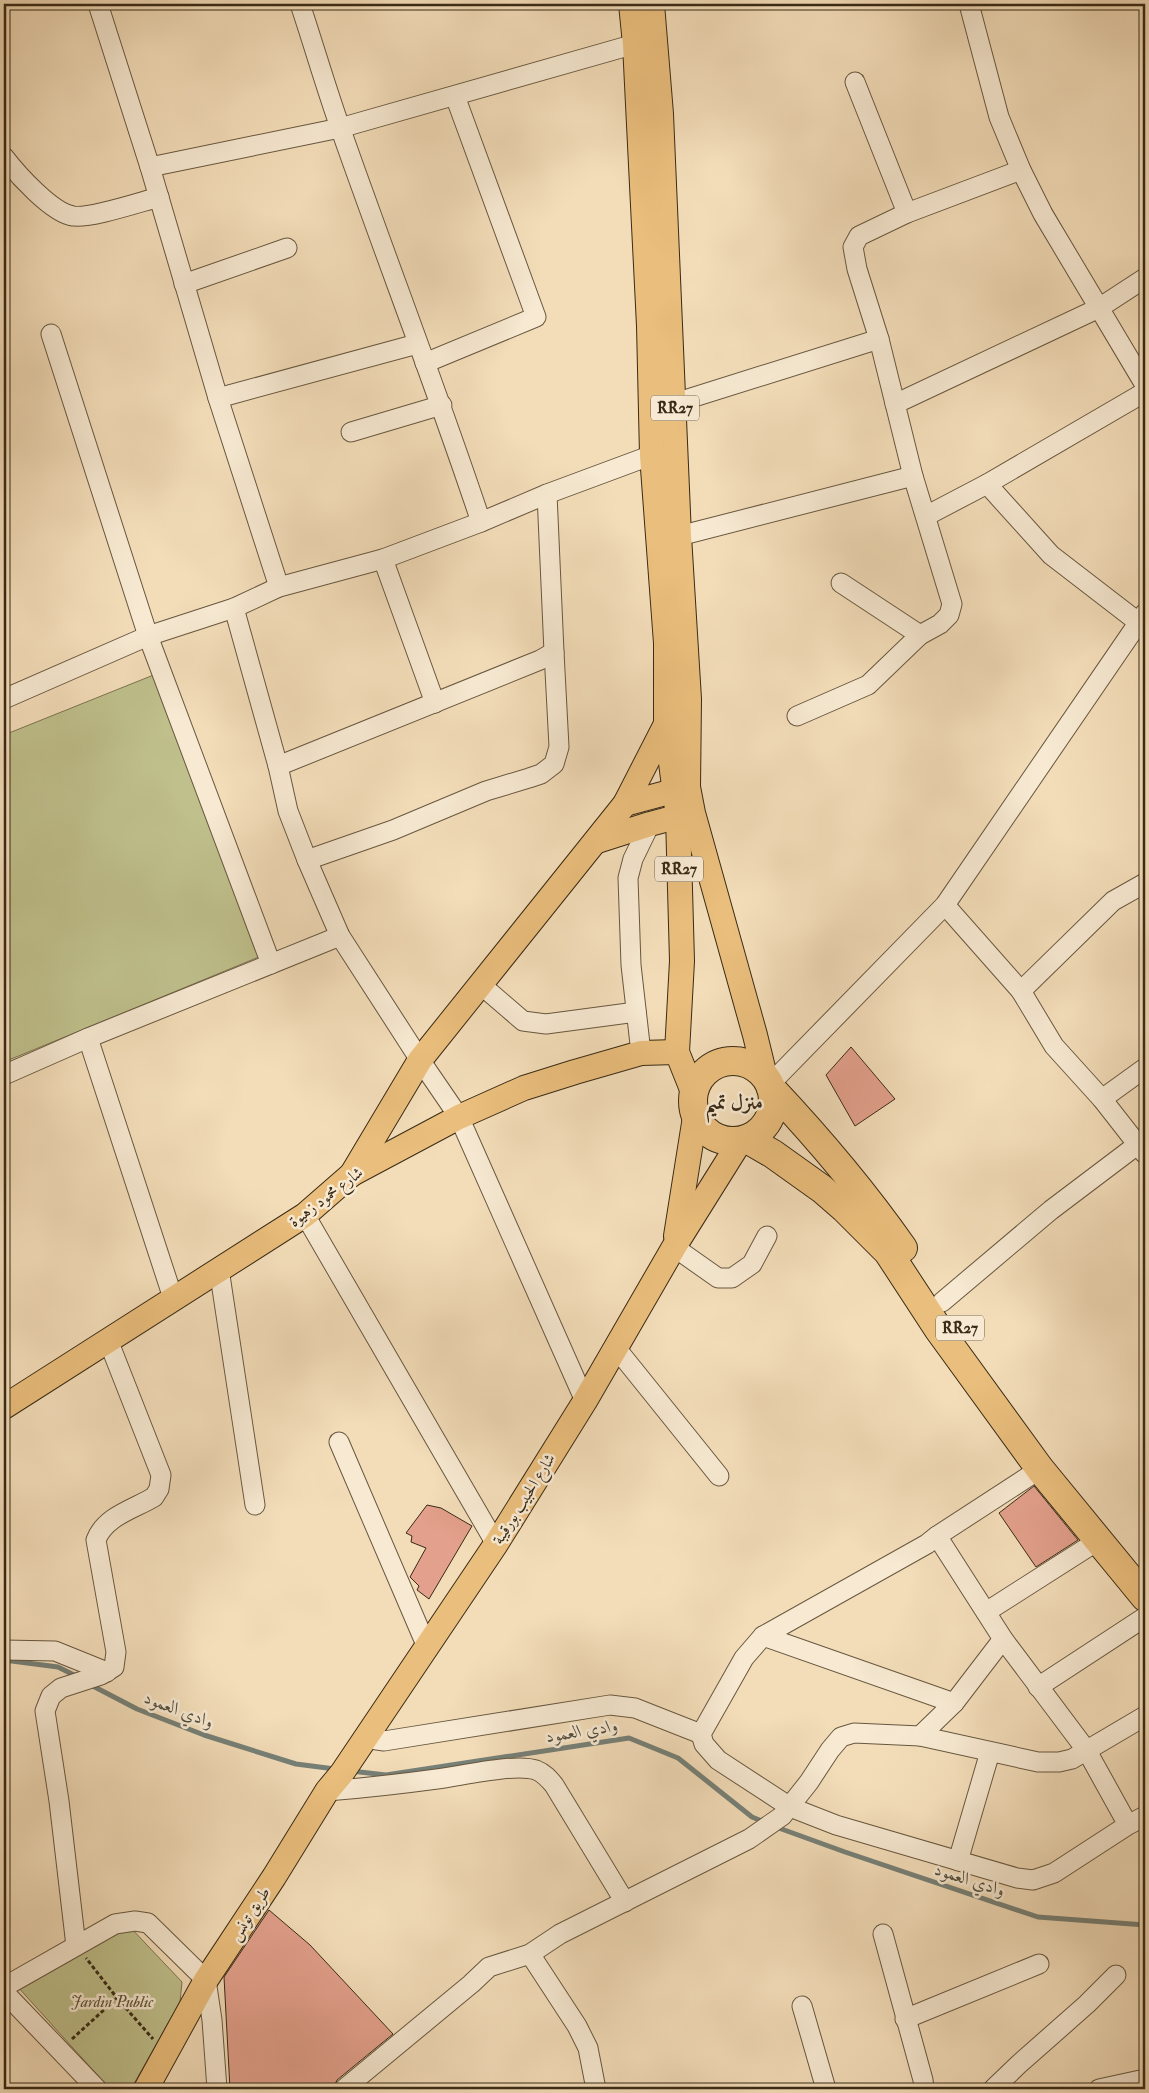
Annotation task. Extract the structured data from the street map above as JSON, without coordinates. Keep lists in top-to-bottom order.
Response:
{
  "streets": {
    "highway": ["RR27"],
    "main road": ["شارع محمود زهيوة", "شارع الحبيب بورقيبة", "طريق تونس"]
  },
  "crossings": [
    ["RR27", "شارع محمود زهيوة"],
    ["RR27", "شارع الحبيب بورقيبة"],
    ["شارع الحبيب بورقيبة", "طريق تونس"]
  ],
  "districts": ["منزل تميم"],
  "water": ["وادي العمود"],
  "parks": ["Jardin Public"]
}
